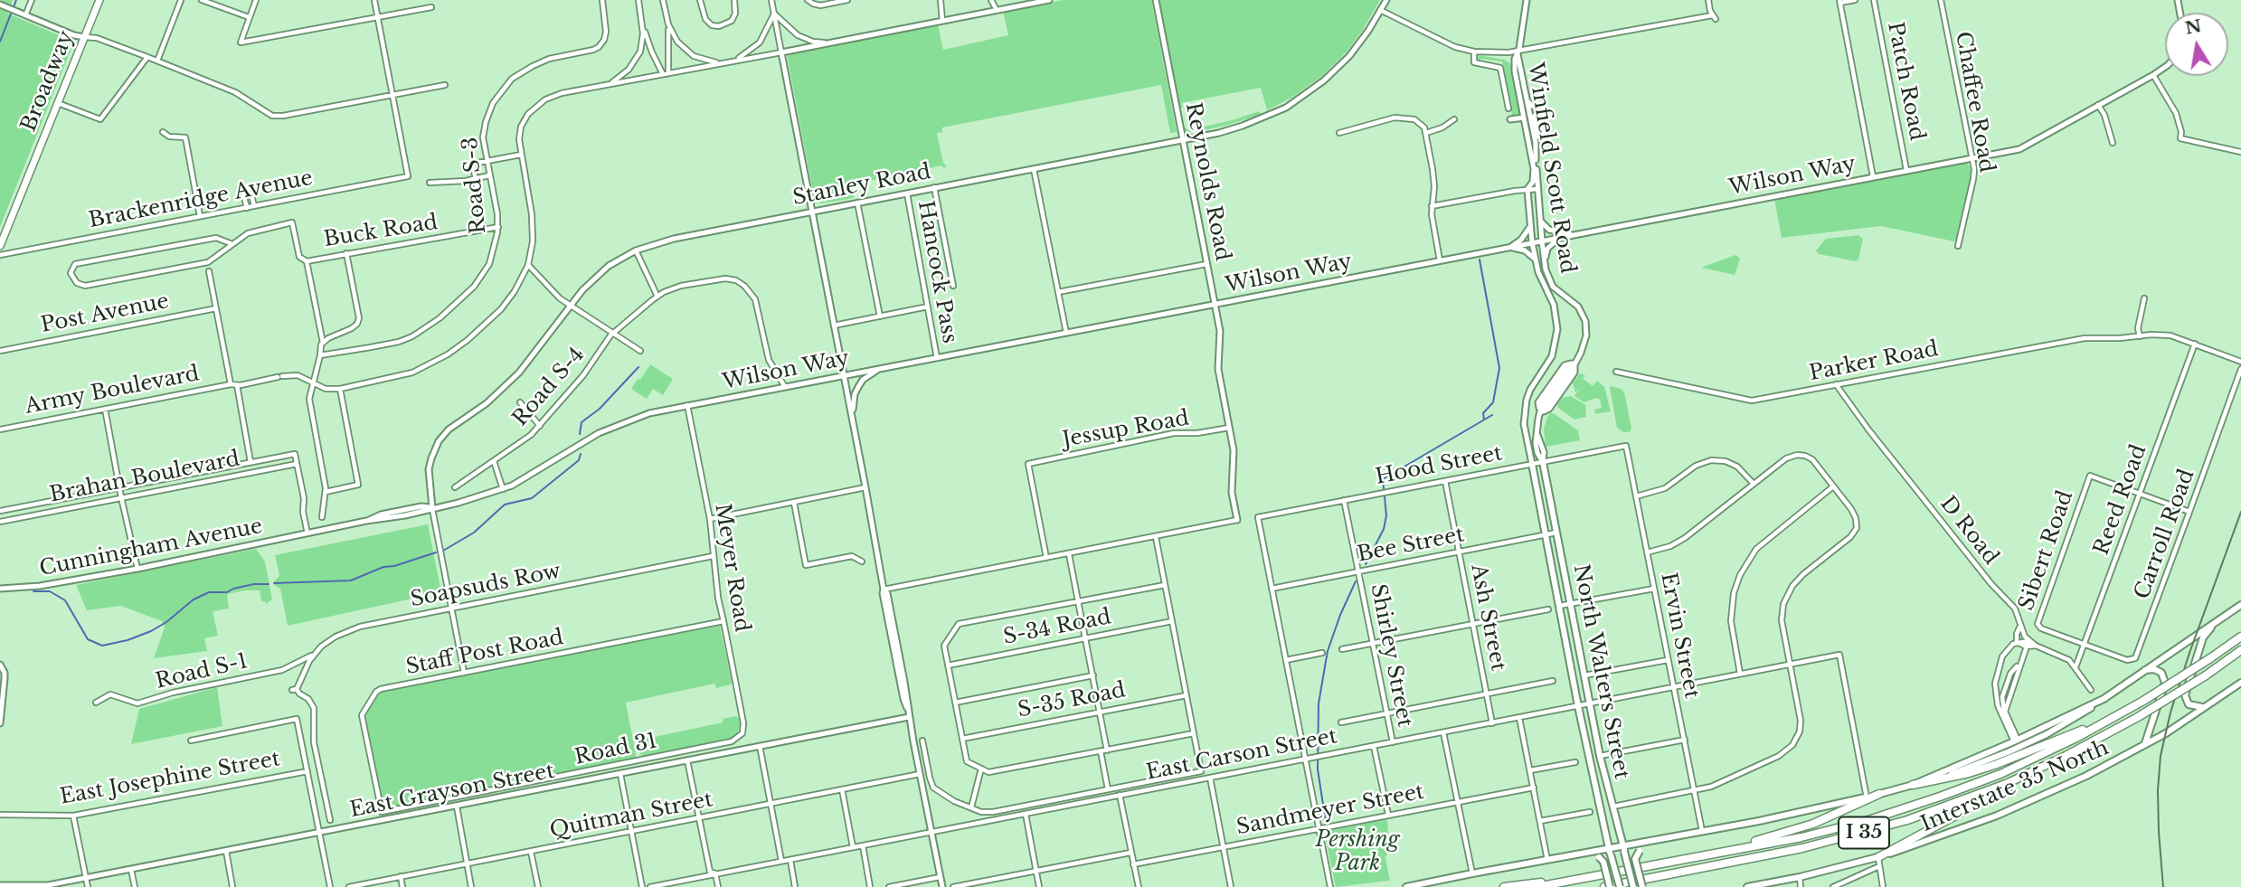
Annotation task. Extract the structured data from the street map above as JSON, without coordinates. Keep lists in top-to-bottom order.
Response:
{
  "streets": {
    "highway": ["I 35"],
    "main road": ["Broadway", "North Walters Street", "Interstate 35 North"],
    "street": [
      "Patch Road",
      "Chaffee Road",
      "Winfield Scott Road",
      "Wilson Way",
      "Reynolds Road",
      "Road S-3",
      "Stanley Road",
      "Brackenridge Avenue",
      "Buck Road",
      "Hancock Pass",
      "Post Avenue",
      "Parker Road",
      "Road S-4",
      "Army Boulevard",
      "Jessup Road",
      "Hood Street",
      "Brahan Boulevard",
      "Reed Road",
      "D Road",
      "Carroll Road",
      "Bee Street",
      "Cunningham Avenue",
      "Sibert Road",
      "Meyer Road",
      "Soapsuds Row",
      "Ash Street",
      "S-34 Road",
      "Ervin Street",
      "Staff Post Road",
      "Shirley Street",
      "Road S-1",
      "S-35 Road",
      "Road 31",
      "East Carson Street",
      "East Josephine Street",
      "East Grayson Street",
      "Sandmeyer Street",
      "Quitman Street"
    ]
  },
  "crossings": [
    ["Patch Road", "Wilson Way"],
    ["Chaffee Road", "Wilson Way"],
    ["Winfield Scott Road", "Wilson Way"],
    ["Winfield Scott Road", "Hood Street"],
    ["Winfield Scott Road", "North Walters Street"],
    ["Wilson Way", "Reynolds Road"],
    ["Wilson Way", "Stanley Road"],
    ["Wilson Way", "Hancock Pass"],
    ["Wilson Way", "Road S-4"],
    ["Wilson Way", "Cunningham Avenue"],
    ["Wilson Way", "Meyer Road"],
    ["Reynolds Road", "Stanley Road"],
    ["Reynolds Road", "Jessup Road"],
    ["Road S-3", "Buck Road"],
    ["Stanley Road", "Hancock Pass"],
    ["Parker Road", "Reed Road"],
    ["Parker Road", "D Road"],
    ["Hood Street", "Bee Street"],
    ["Hood Street", "Ash Street"],
    ["Hood Street", "Ervin Street"],
    ["Hood Street", "Shirley Street"],
    ["Hood Street", "North Walters Street"],
    ["Reed Road", "Carroll Road"],
    ["Reed Road", "Sibert Road"],
    ["Carroll Road", "Sibert Road"],
    ["Bee Street", "Ash Street"],
    ["Bee Street", "Shirley Street"],
    ["Bee Street", "North Walters Street"],
    ["Meyer Road", "Soapsuds Row"],
    ["Meyer Road", "Staff Post Road"],
    ["Meyer Road", "Road 31"],
    ["Soapsuds Row", "Road S-1"],
    ["Ash Street", "East Carson Street"],
    ["Ervin Street", "East Carson Street"],
    ["Staff Post Road", "Road 31"],
    ["Shirley Street", "East Carson Street"],
    ["North Walters Street", "East Carson Street"]
  ],
  "parks": ["Pershing Park"],
  "north": "top"
}
